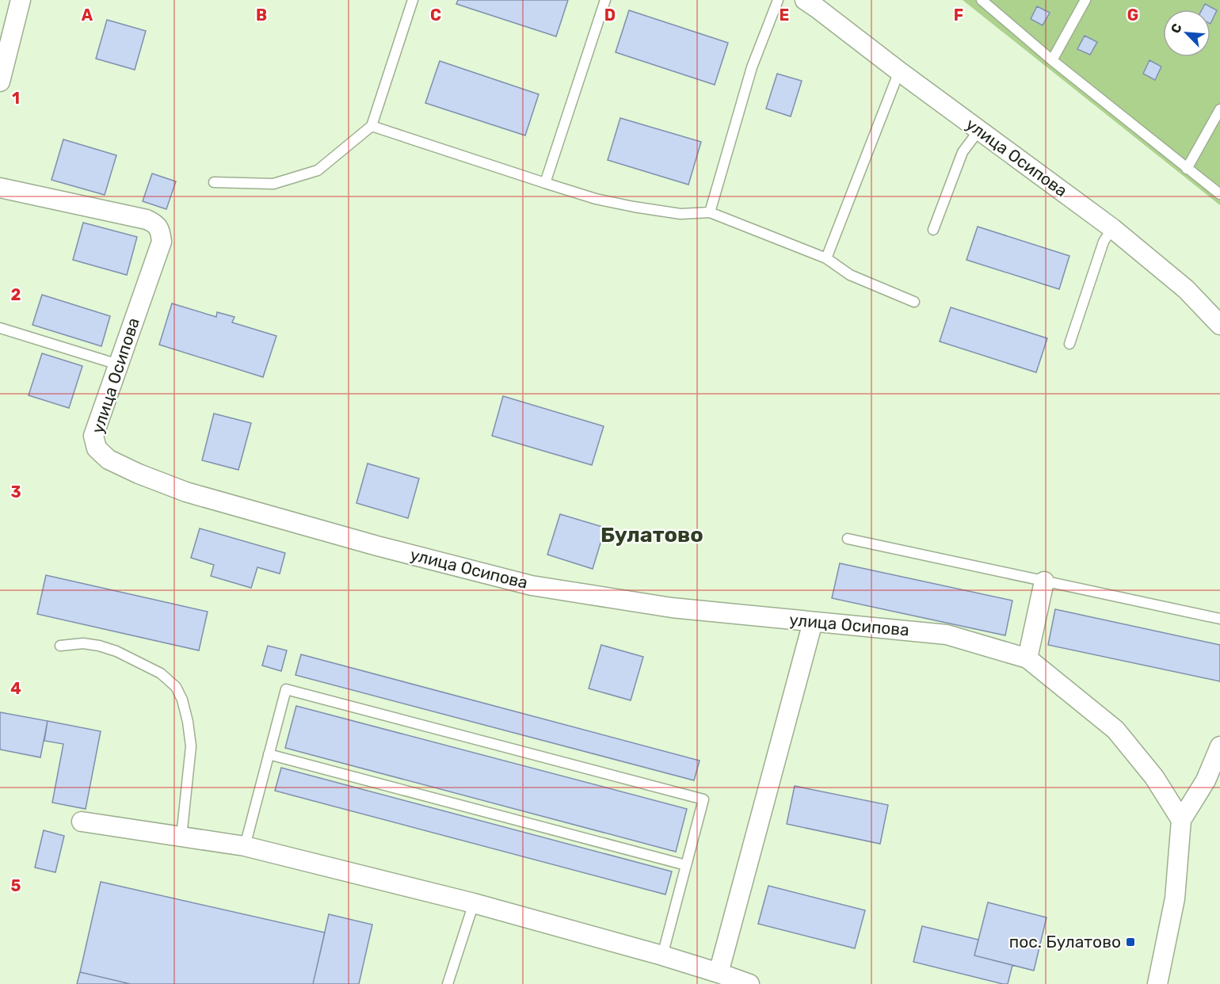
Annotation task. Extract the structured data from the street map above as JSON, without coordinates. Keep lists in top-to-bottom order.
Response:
{
  "streets": {
    "street": ["улица Осипова"]
  },
  "districts": ["Булатово"],
  "places": {
    "transit": ["пос. Булатово"]
  },
  "north": "top left",
  "grid": {
    "columns": [
      "A",
      "B",
      "C",
      "D",
      "E",
      "F",
      "G"
    ],
    "rows": [
      "1",
      "2",
      "3",
      "4",
      "5"
    ]
  }
}
